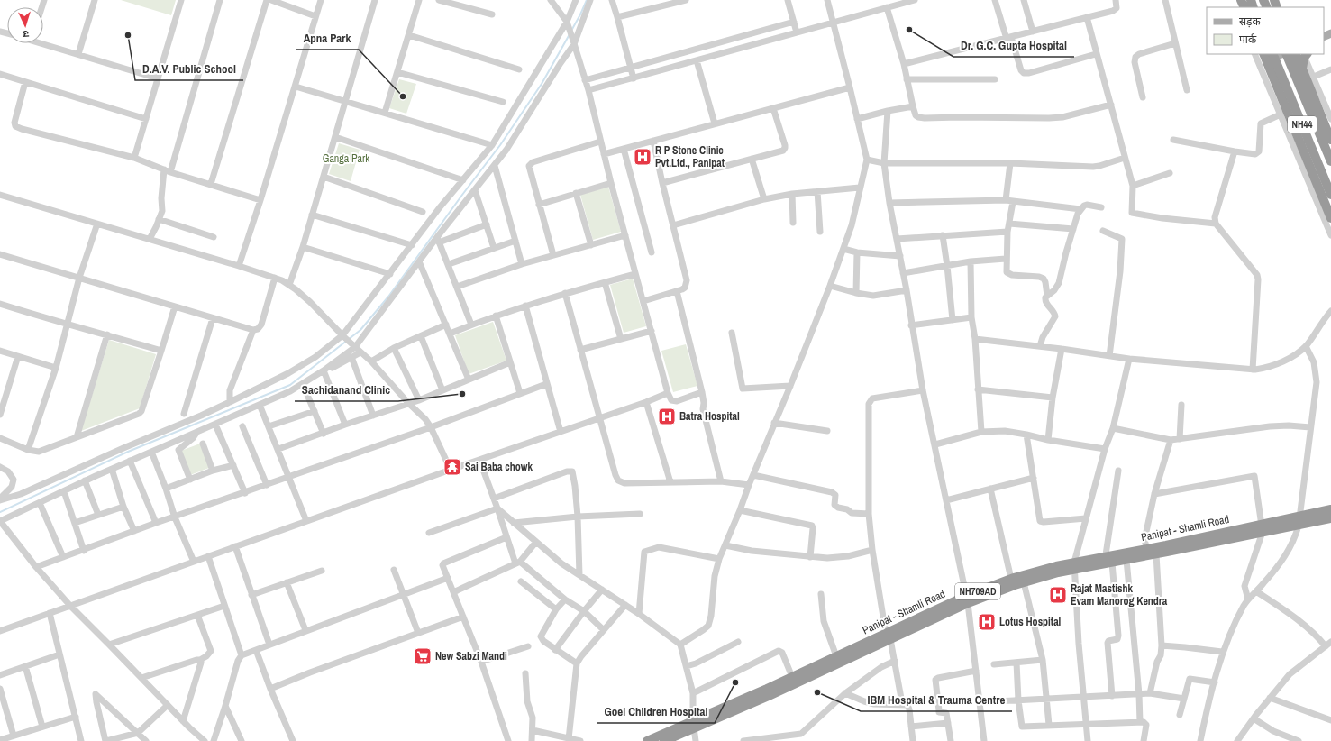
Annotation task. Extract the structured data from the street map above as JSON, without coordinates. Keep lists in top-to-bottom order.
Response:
{
  "streets": {
    "highway": ["NH44", "Panipat - Shamli Road", "NH709AD"]
  },
  "parks": ["Ganga Park"],
  "places": {
    "other": [
      "Dr. G.C. Gupta Hospital",
      "D.A.V. Public School",
      "Apna Park",
      "Sachidanand Clinic",
      "Goel Children Hospital",
      "IBM Hospital & Trauma Centre"
    ],
    "hospital": [
      "R P Stone Clinic Pvt.Ltd., Panipat",
      "Batra Hospital",
      "Rajat Mastishk Evam Manorog Kendra",
      "Lotus Hospital"
    ],
    "temple": ["Sai Baba chowk"],
    "supermarket": ["New Sabzi Mandi"]
  },
  "legend": ["सड़क", "पार्क"],
  "north": "bottom"
}
